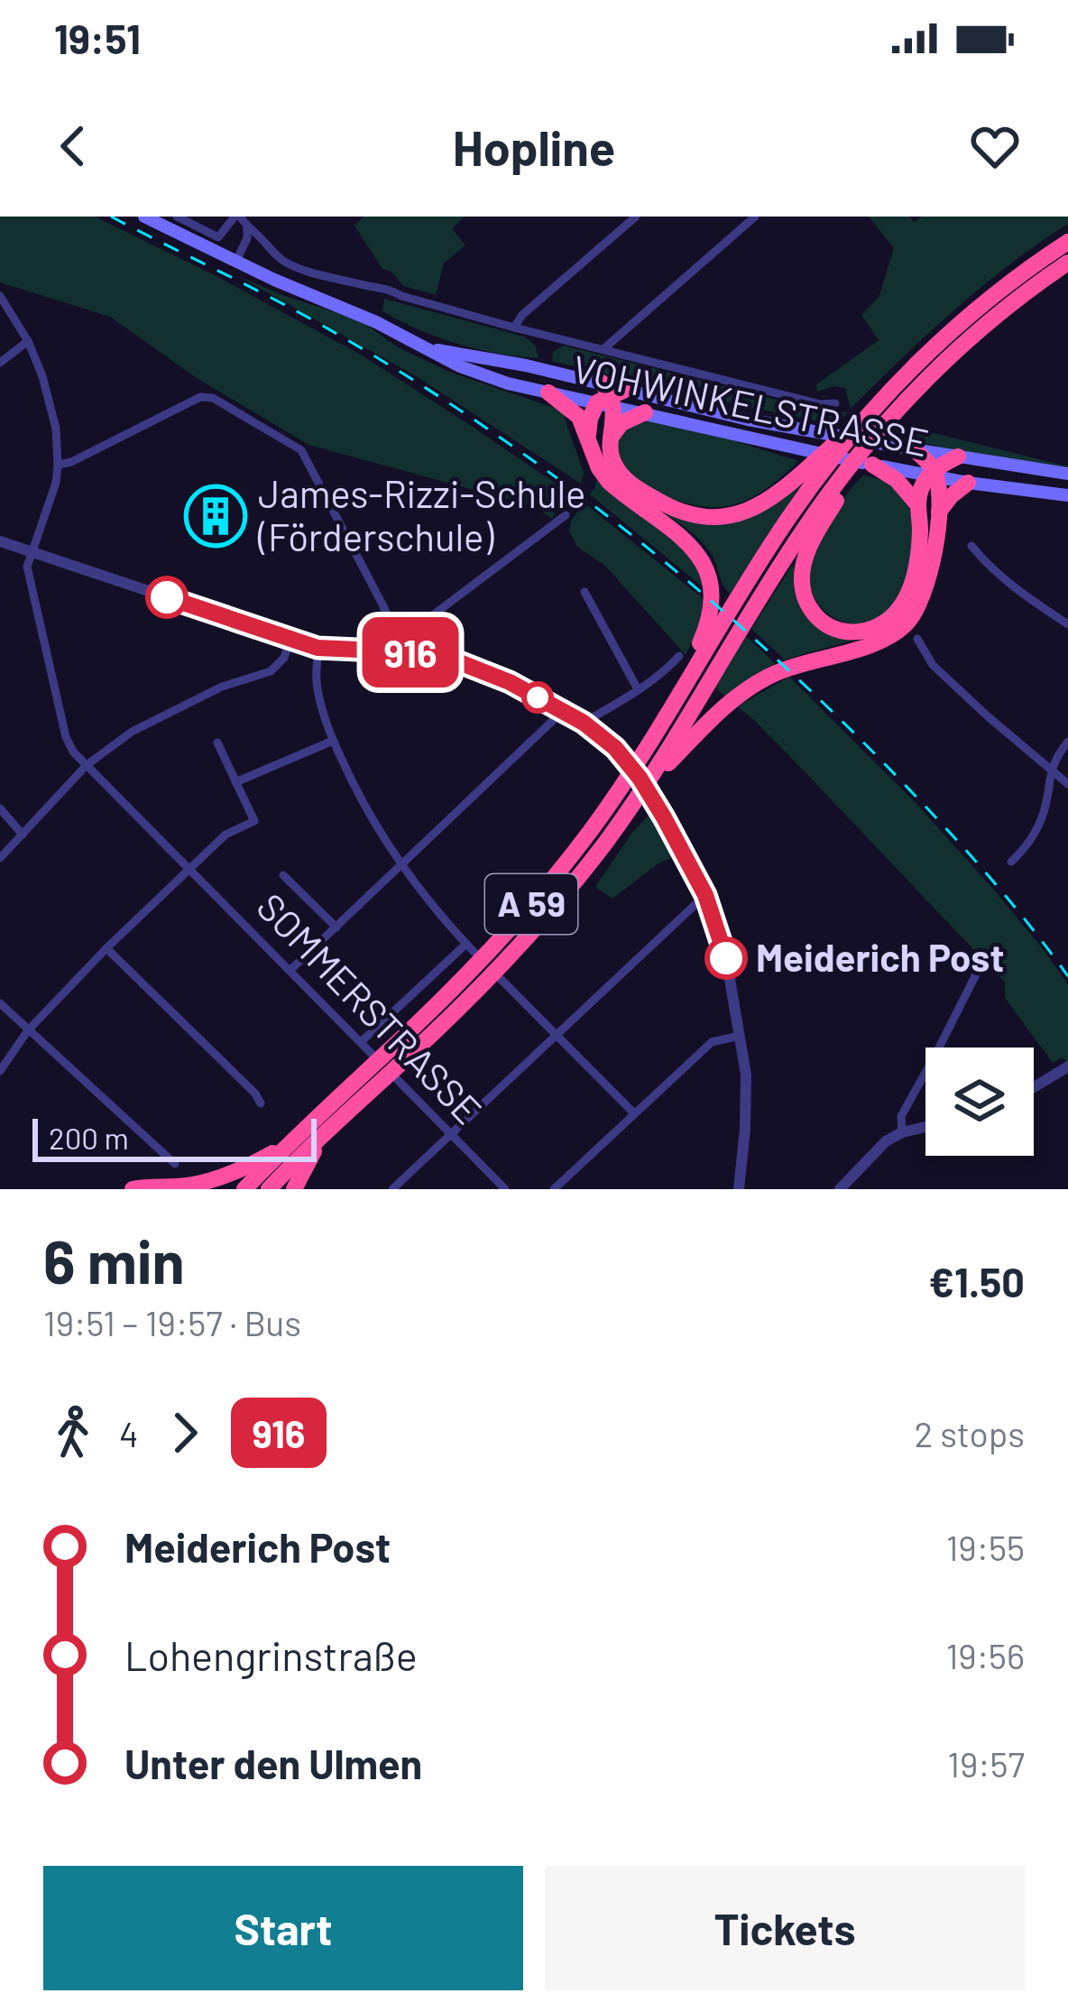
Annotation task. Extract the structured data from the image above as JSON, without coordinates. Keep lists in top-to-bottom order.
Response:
{
  "streets": {
    "highway": ["A 59"],
    "main road": ["VOHWINKELSTRASSE"],
    "street": ["SOMMERSTRASSE"]
  },
  "places": {
    "building": ["James-Rizzi-Schule (Förderschule)"],
    "other": ["Meiderich Post"]
  },
  "lines": ["bus line 916"],
  "scale_bar": "200 m",
  "page": {
    "status": "19:51",
    "header": "Hopline",
    "on_map": "916",
    "scale": "200 m",
    "heading": ["6 min", "19:51 – 19:57 · Bus", "€1.50"],
    "legs": ["4", "916", "2 stops"],
    "list": [
      {
        "name": "Meiderich Post",
        "value": "19:55"
      },
      {
        "name": "Lohengrinstraße",
        "value": "19:56"
      },
      {
        "name": "Unter den Ulmen",
        "value": "19:57"
      }
    ],
    "buttons": ["Start", "Tickets"]
  }
}
